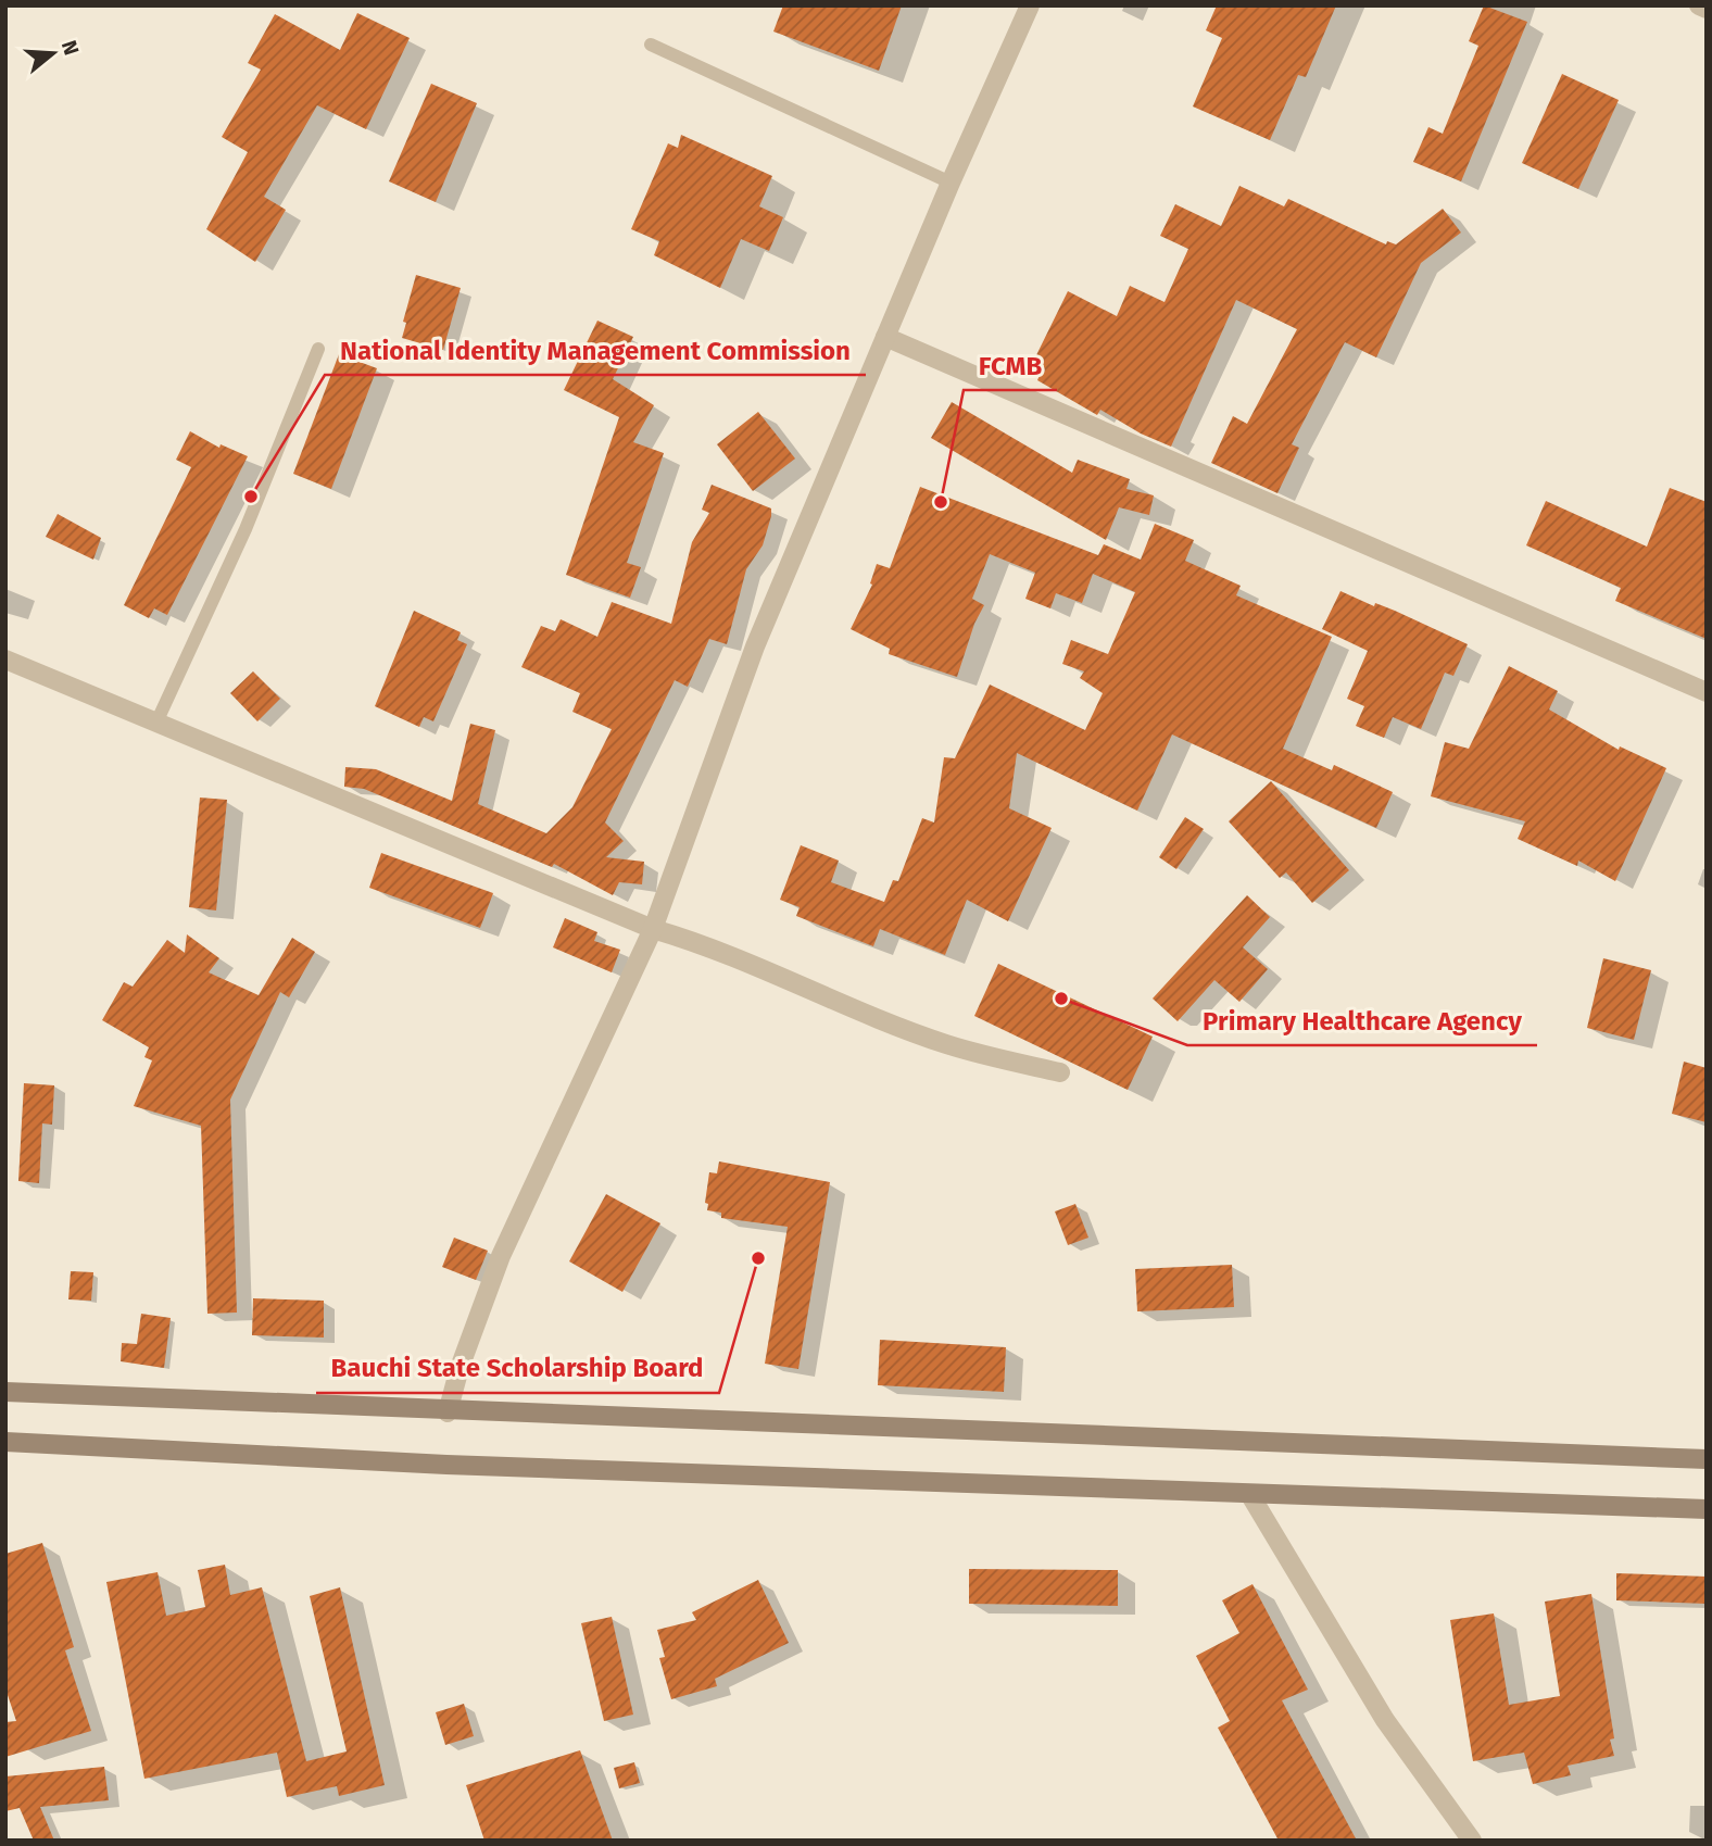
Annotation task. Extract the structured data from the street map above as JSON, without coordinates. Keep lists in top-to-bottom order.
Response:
{
  "places": [
    "National Identity Management Commission",
    "FCMB",
    "Primary Healthcare Agency",
    "Bauchi State Scholarship Board"
  ],
  "north": "right"
}
